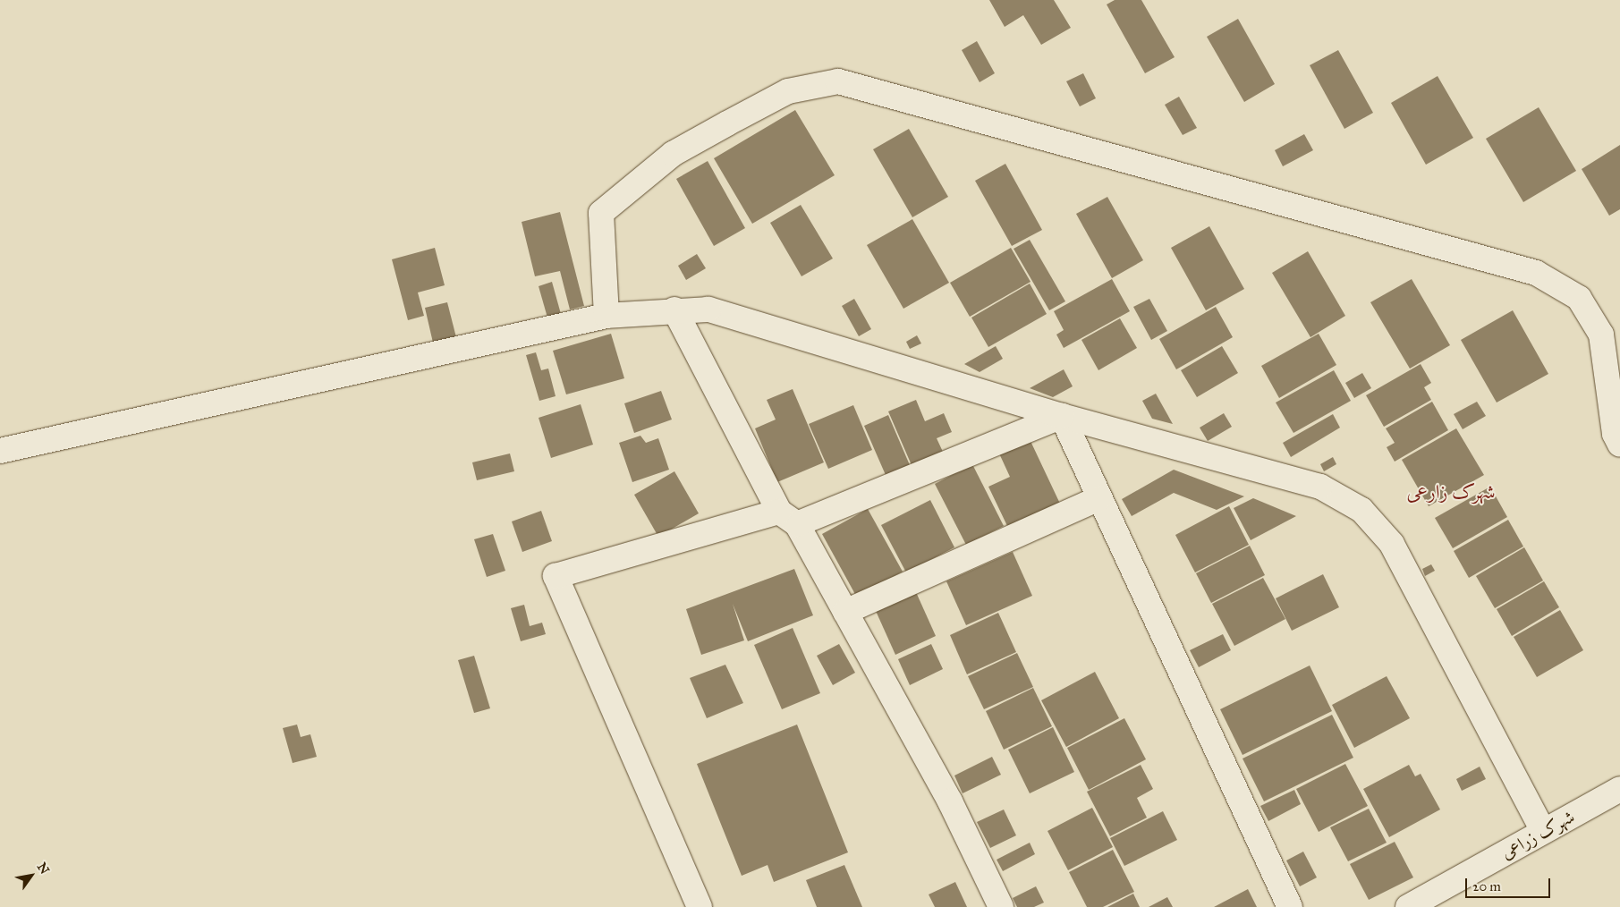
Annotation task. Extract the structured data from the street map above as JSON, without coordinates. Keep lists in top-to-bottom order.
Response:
{
  "streets": {
    "street": ["شهرک زراعی"]
  },
  "districts": ["شهرک زارعی"],
  "scale_bar": "20 m",
  "north": "top right"
}
